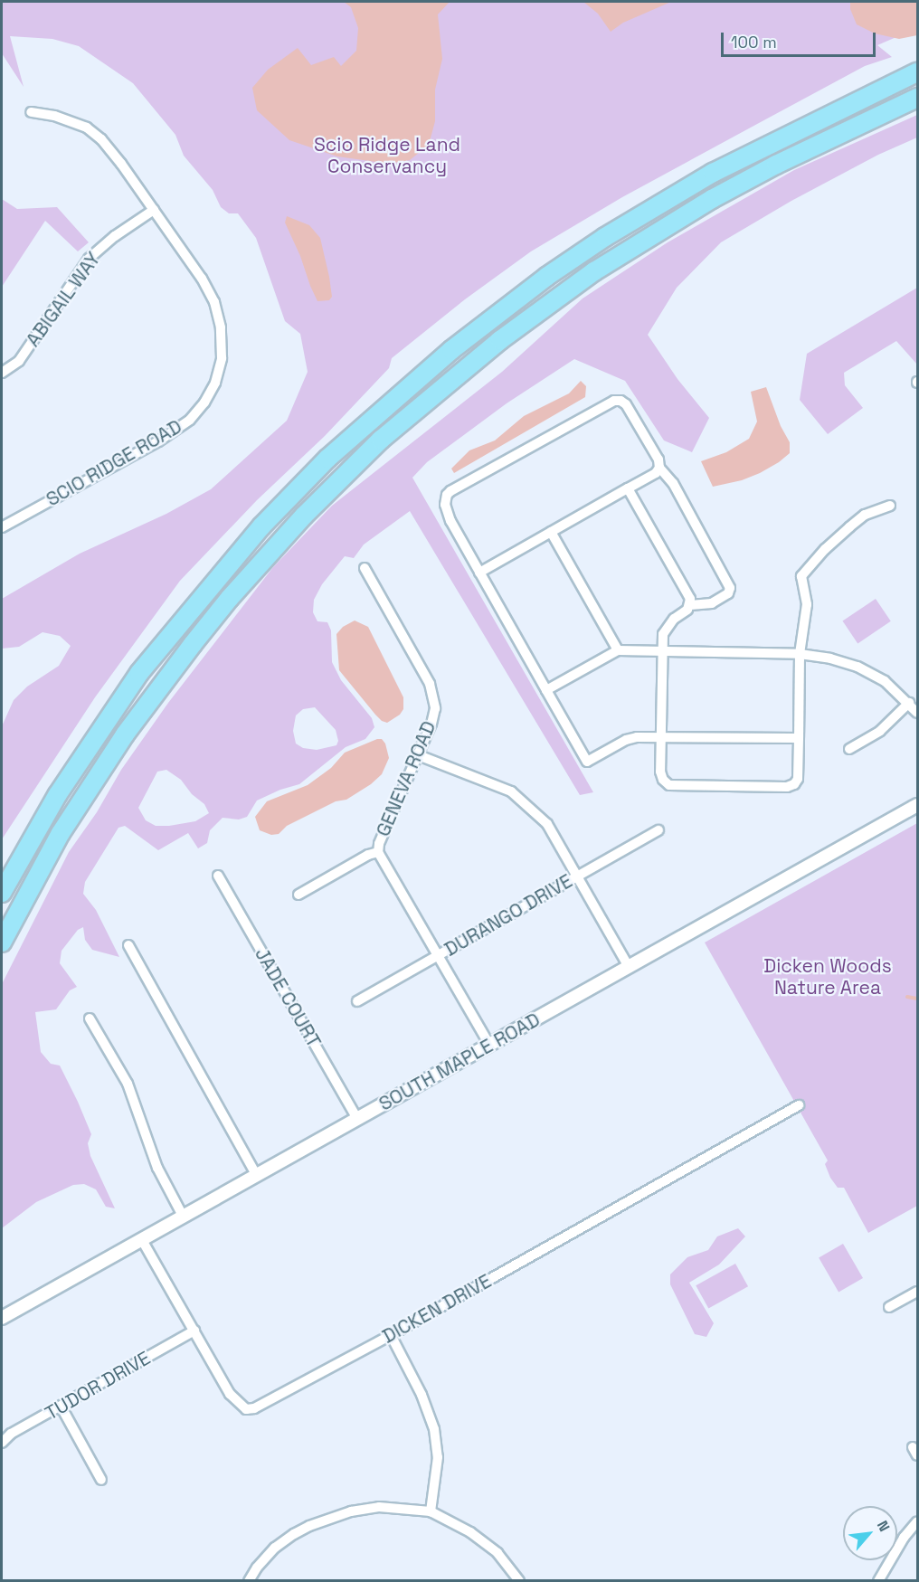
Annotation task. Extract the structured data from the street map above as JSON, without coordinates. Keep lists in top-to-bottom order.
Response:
{
  "streets": {
    "street": [
      "ABIGAIL WAY",
      "SCIO RIDGE ROAD",
      "GENEVA ROAD",
      "DURANGO DRIVE",
      "JADE COURT",
      "SOUTH MAPLE ROAD",
      "DICKEN DRIVE",
      "TUDOR DRIVE"
    ]
  },
  "crossings": [
    ["ABIGAIL WAY", "SCIO RIDGE ROAD"],
    ["JADE COURT", "SOUTH MAPLE ROAD"],
    ["SOUTH MAPLE ROAD", "DICKEN DRIVE"],
    ["DICKEN DRIVE", "TUDOR DRIVE"]
  ],
  "parks": ["Scio Ridge Land Conservancy", "Dicken Woods Nature Area"],
  "scale_bar": "100 m",
  "north": "top right"
}
